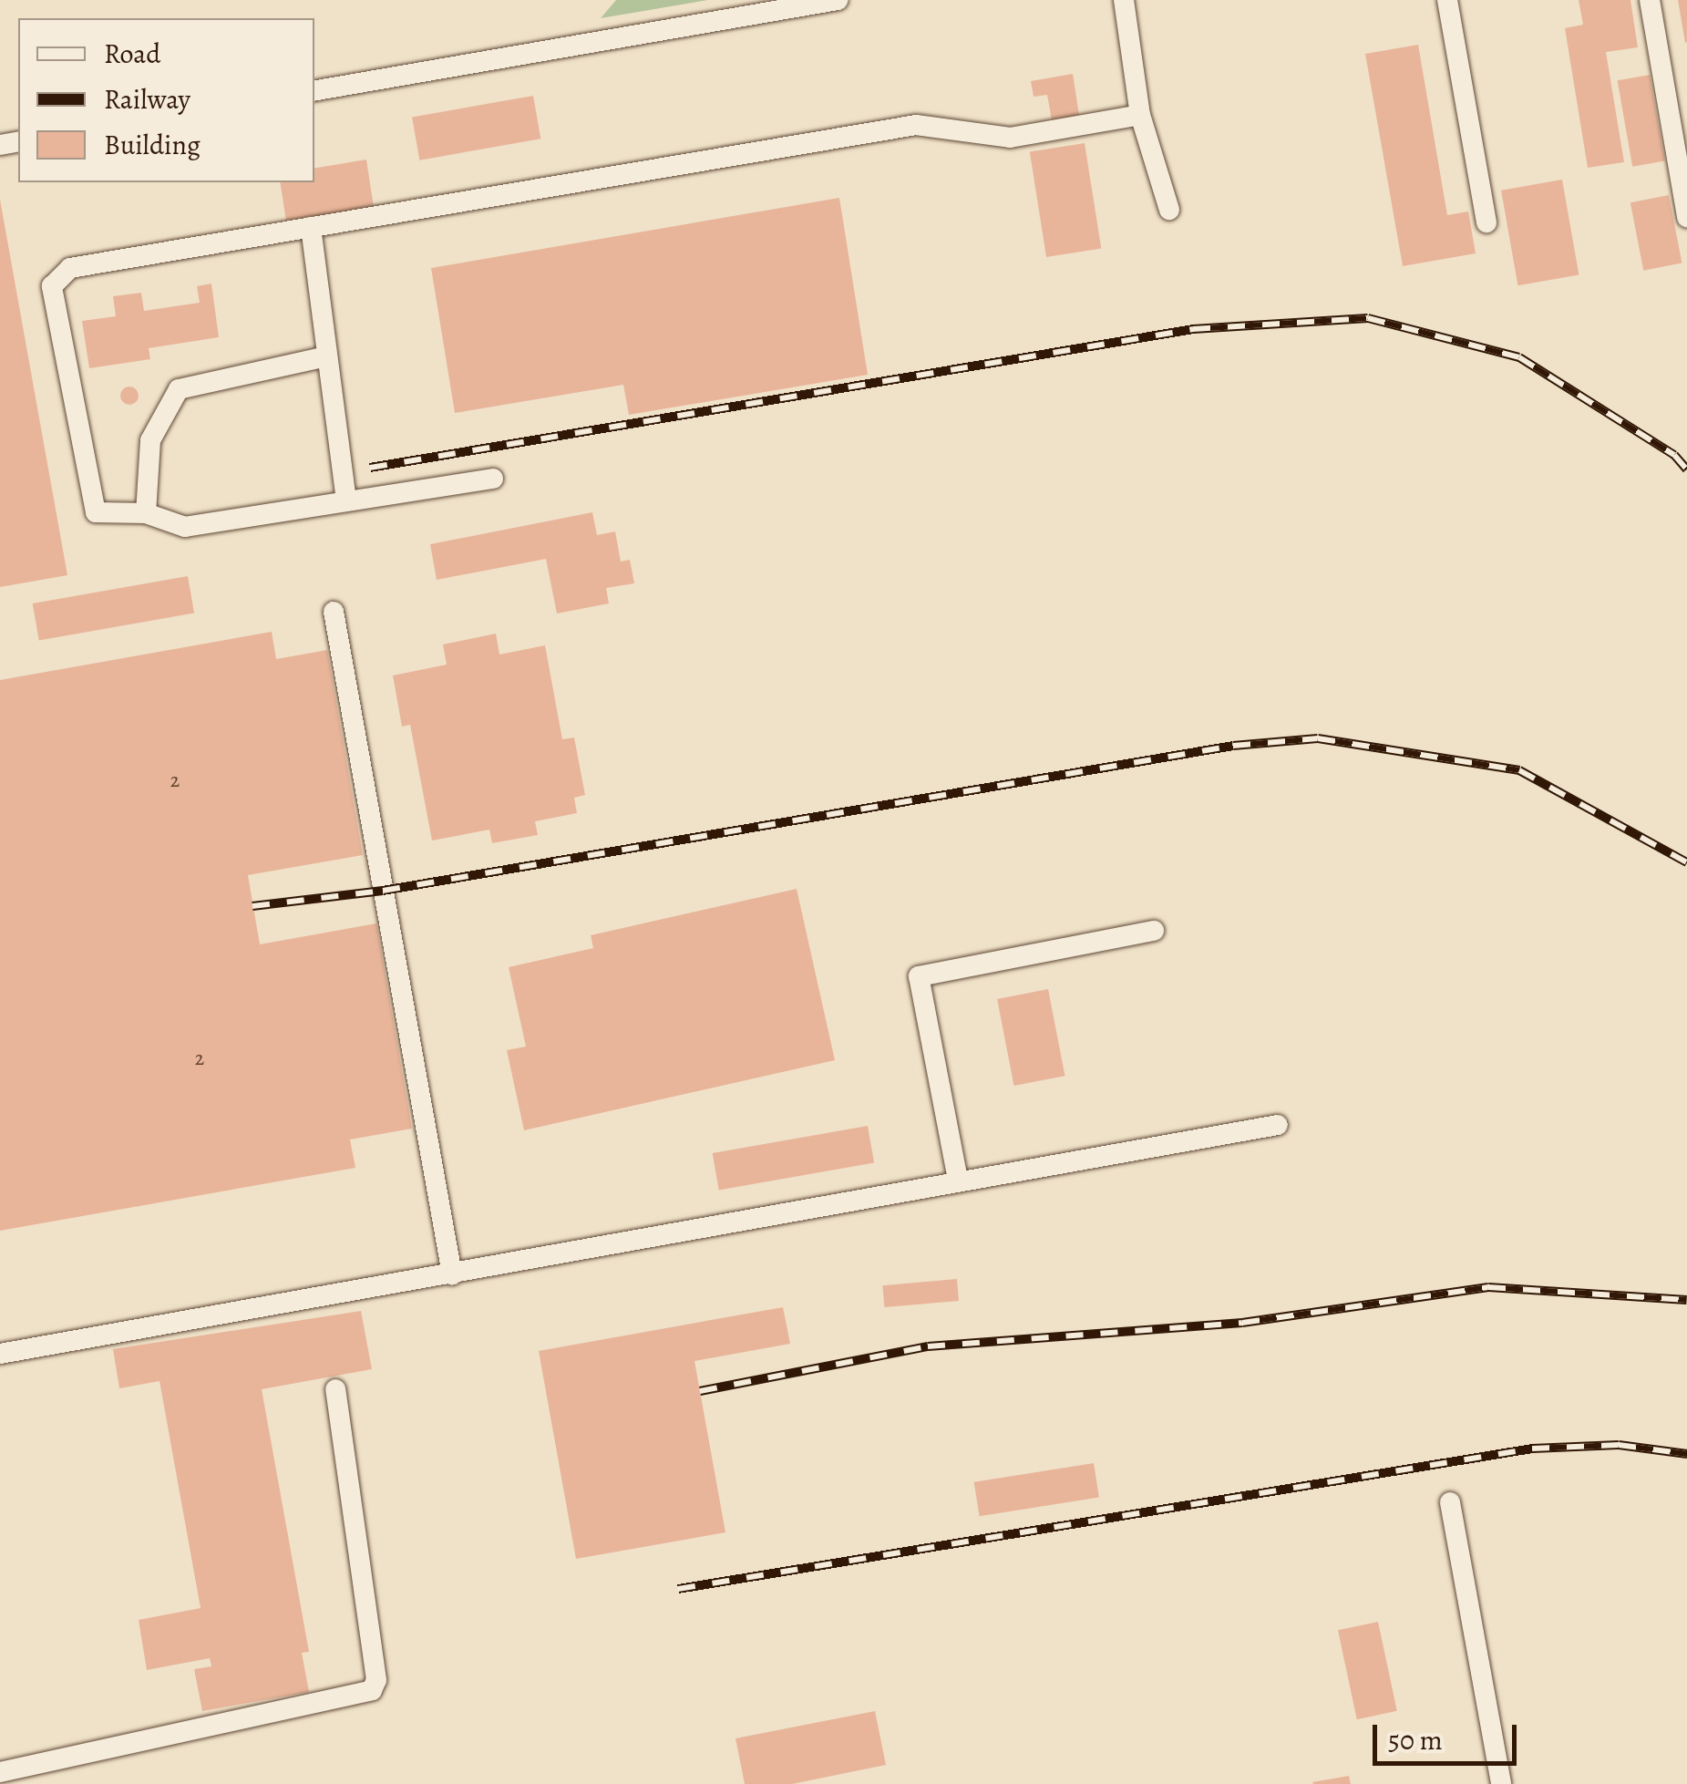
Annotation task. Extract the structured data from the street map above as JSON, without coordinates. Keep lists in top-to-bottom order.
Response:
{
  "house_numbers": ["2", "2"],
  "legend": ["Road", "Railway", "Building"],
  "scale_bar": "50 m"
}
